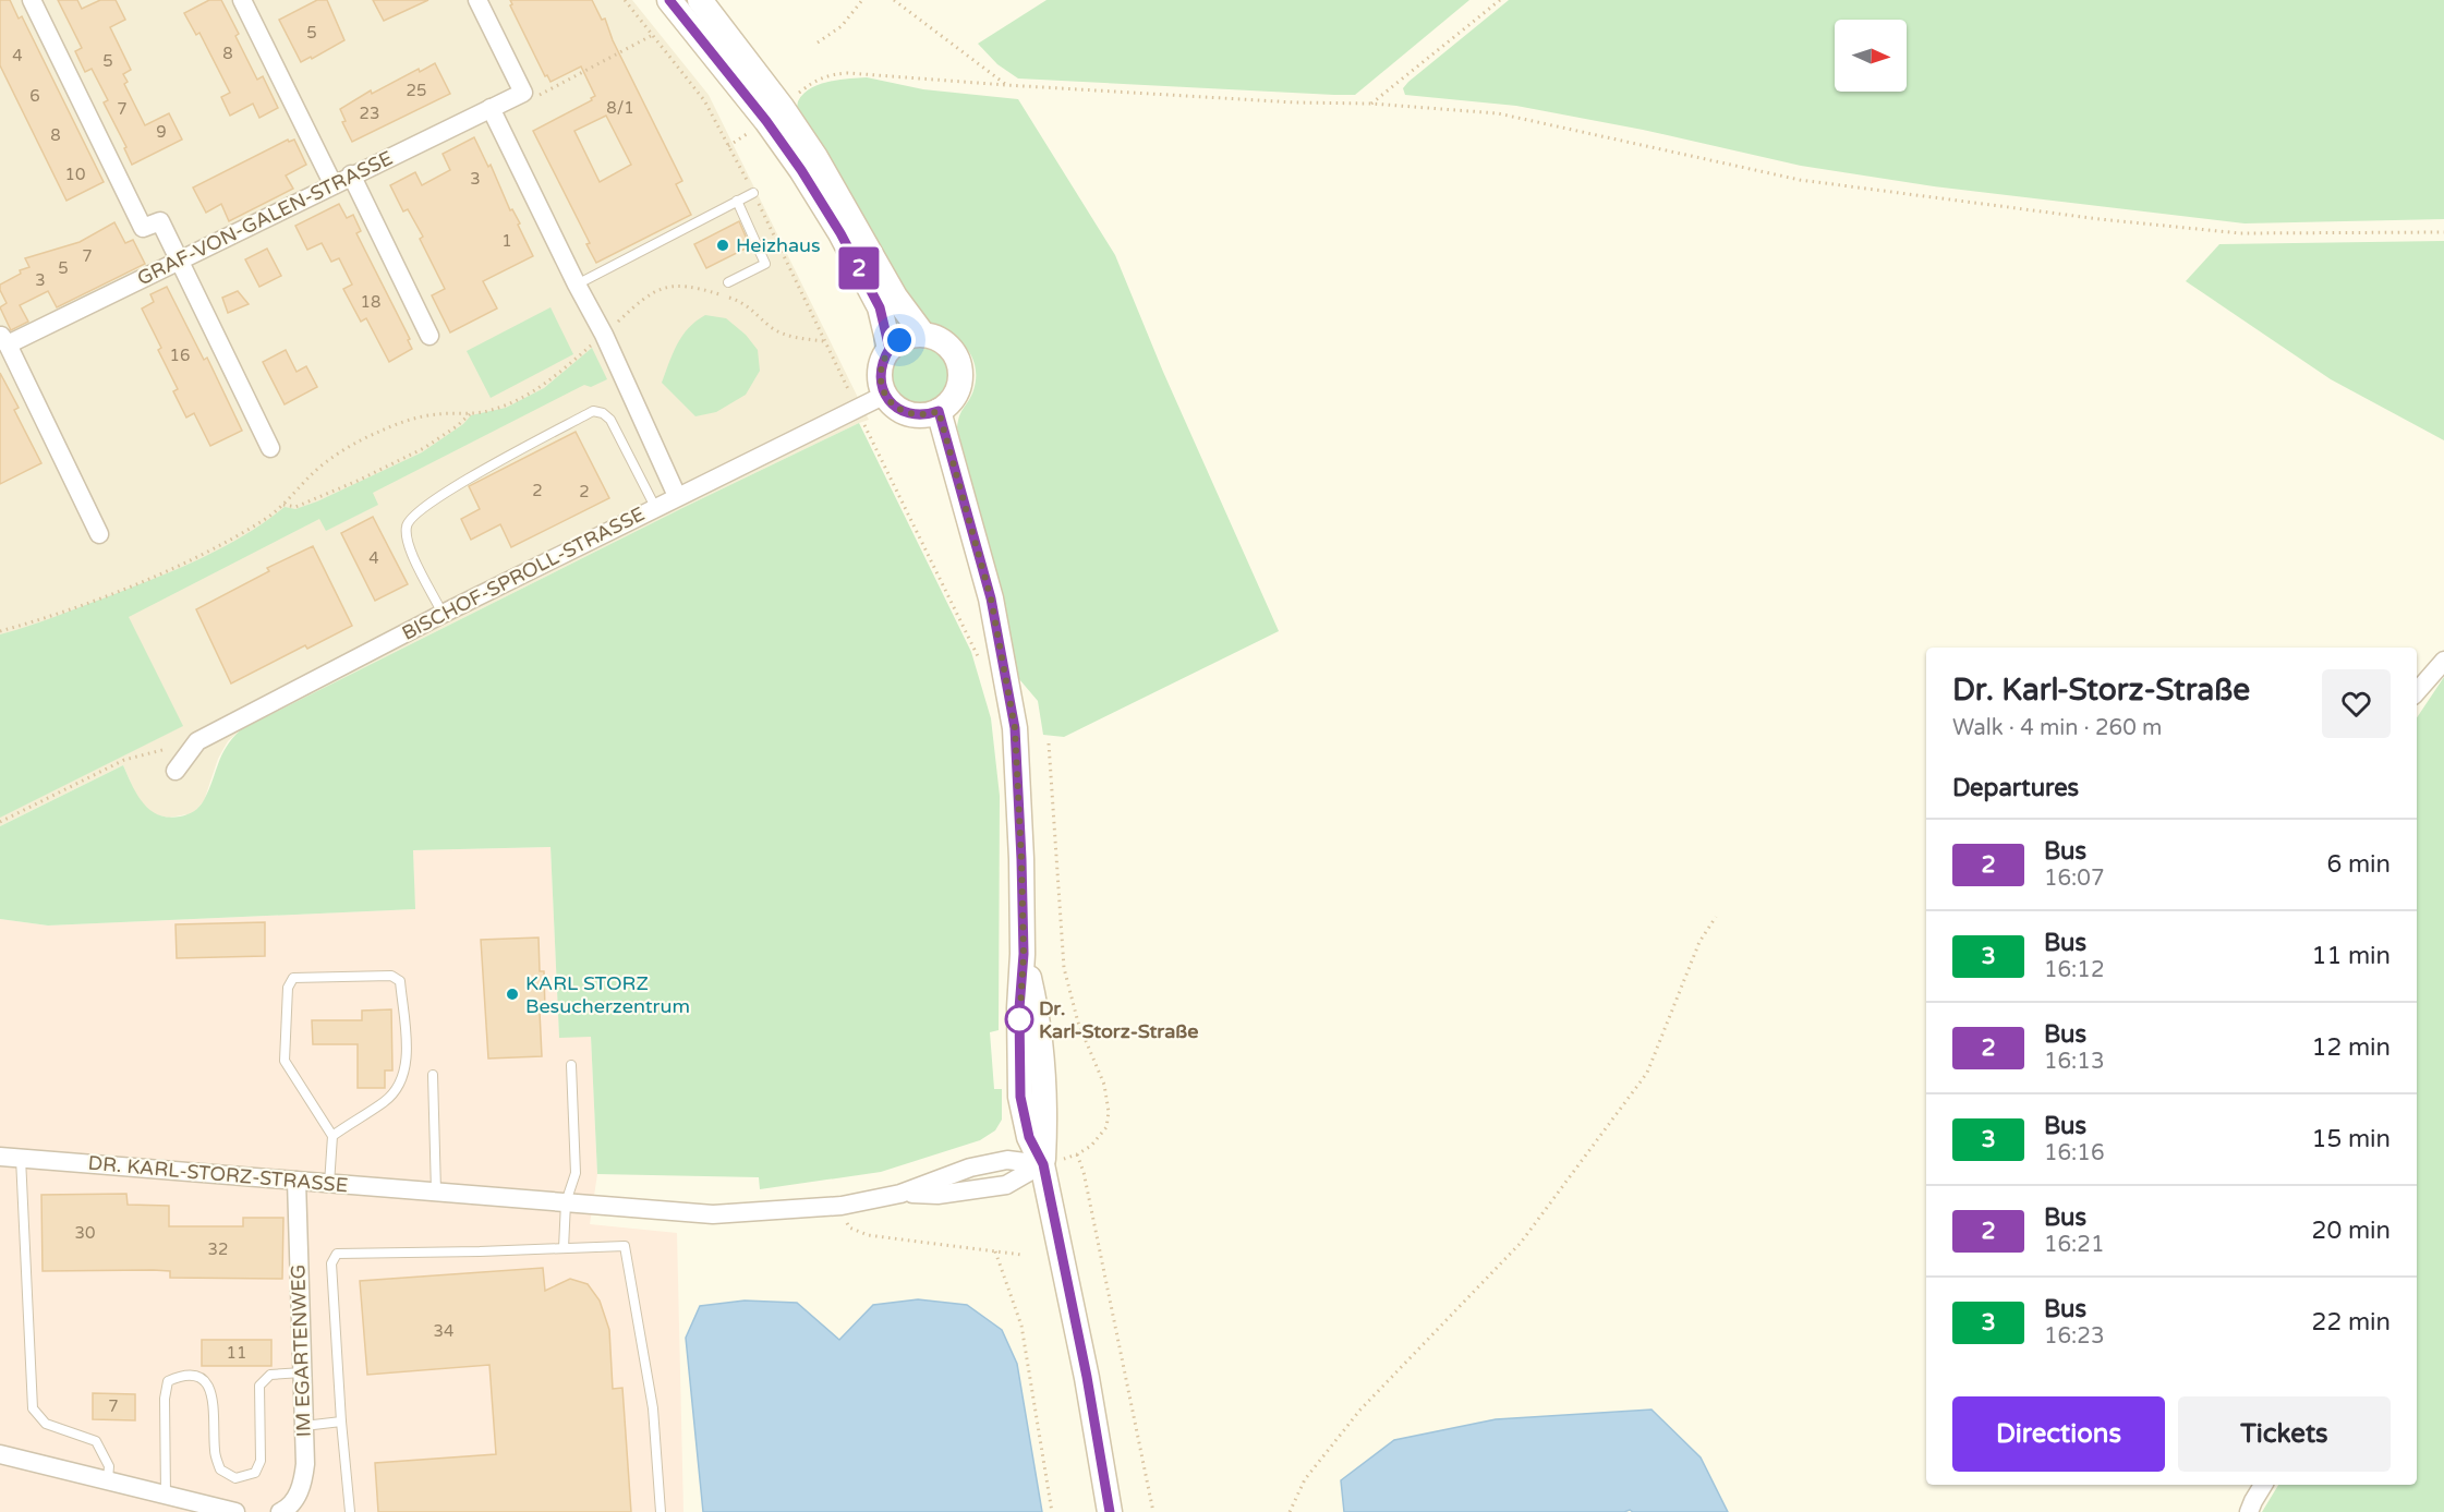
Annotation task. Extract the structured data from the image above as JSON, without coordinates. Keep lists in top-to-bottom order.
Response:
{
  "streets": {
    "street": [
      "GRAF-VON-GALEN-STRASSE",
      "BISCHOF-SPROLL-STRASSE",
      "DR. KARL-STORZ-STRASSE",
      "IM EGARTENWEG"
    ]
  },
  "crossings": [
    ["DR. KARL-STORZ-STRASSE", "IM EGARTENWEG"]
  ],
  "places": ["Heizhaus", "KARL STORZ Besucherzentrum", "Dr. Karl-Storz-Straße"],
  "lines": ["bus line 2"],
  "house_numbers": [
    "5",
    "8",
    "4",
    "5",
    "25",
    "6",
    "8/1",
    "7",
    "23",
    "9",
    "8",
    "10",
    "3",
    "1",
    "7",
    "5",
    "3",
    "18",
    "16",
    "2",
    "2",
    "4",
    "30",
    "32",
    "34",
    "11",
    "7"
  ],
  "north": "right",
  "page": {
    "on_map": "2",
    "heading": [
      ["Dr. Karl-Storz-Straße", "Walk · 4 min · 260 m"],
      "Departures"
    ],
    "list": [
      {
        "mark": "2",
        "name": "Bus",
        "note": "16:07",
        "value": "6 min"
      },
      {
        "mark": "3",
        "name": "Bus",
        "note": "16:12",
        "value": "11 min"
      },
      {
        "mark": "2",
        "name": "Bus",
        "note": "16:13",
        "value": "12 min"
      },
      {
        "mark": "3",
        "name": "Bus",
        "note": "16:16",
        "value": "15 min"
      },
      {
        "mark": "2",
        "name": "Bus",
        "note": "16:21",
        "value": "20 min"
      },
      {
        "mark": "3",
        "name": "Bus",
        "note": "16:23",
        "value": "22 min"
      }
    ],
    "buttons": ["Directions", "Tickets"]
  }
}
